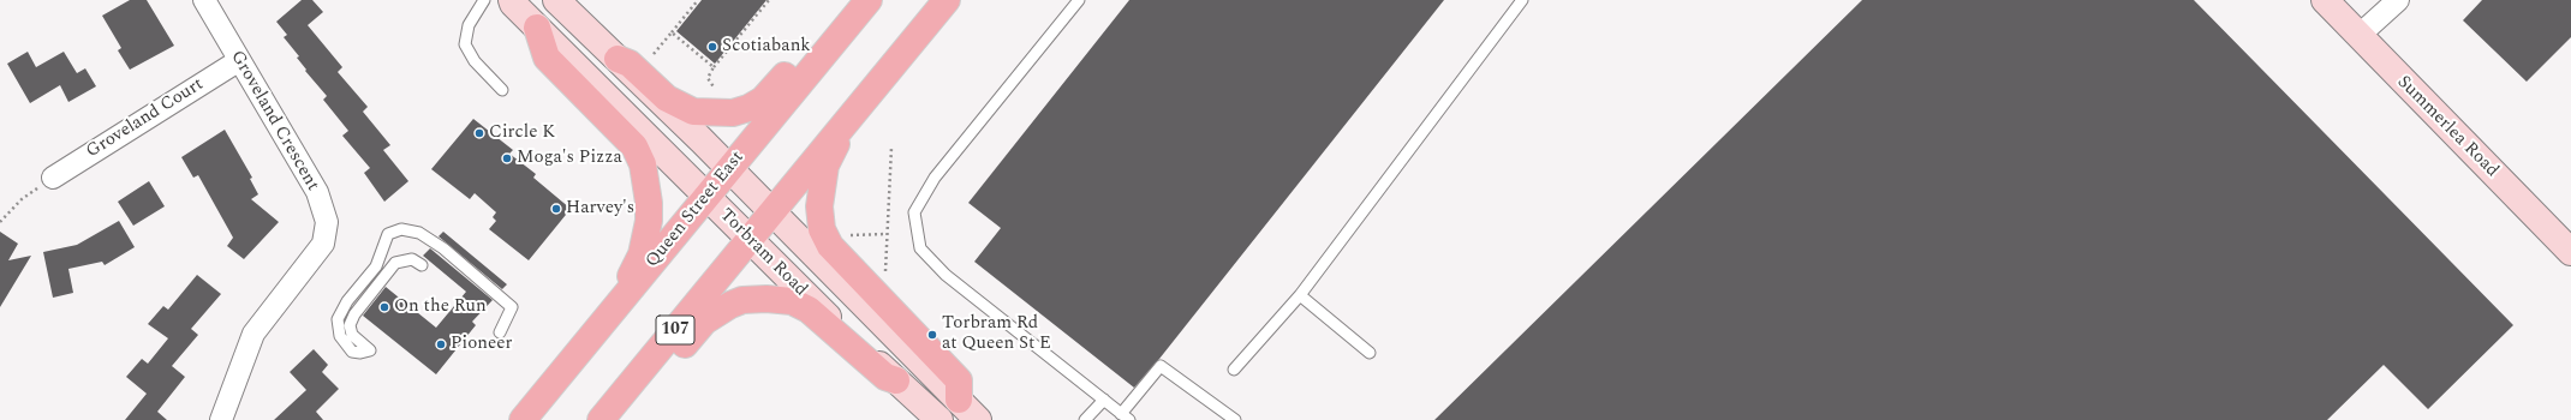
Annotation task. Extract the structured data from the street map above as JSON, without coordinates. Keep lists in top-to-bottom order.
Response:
{
  "streets": {
    "main road": [
      "Summerlea Road",
      "Queen Street East",
      "Torbram Road",
      "107"
    ],
    "street": ["Groveland Court", "Groveland Crescent"]
  },
  "crossings": [
    ["Groveland Court", "Groveland Crescent"],
    ["Queen Street East", "Torbram Road"],
    ["Torbram Road", "107"]
  ],
  "places": [
    "Scotiabank",
    "Circle K",
    "Moga's Pizza",
    "Harvey's",
    "On the Run",
    "Torbram Rd at Queen St E",
    "Pioneer"
  ]
}
